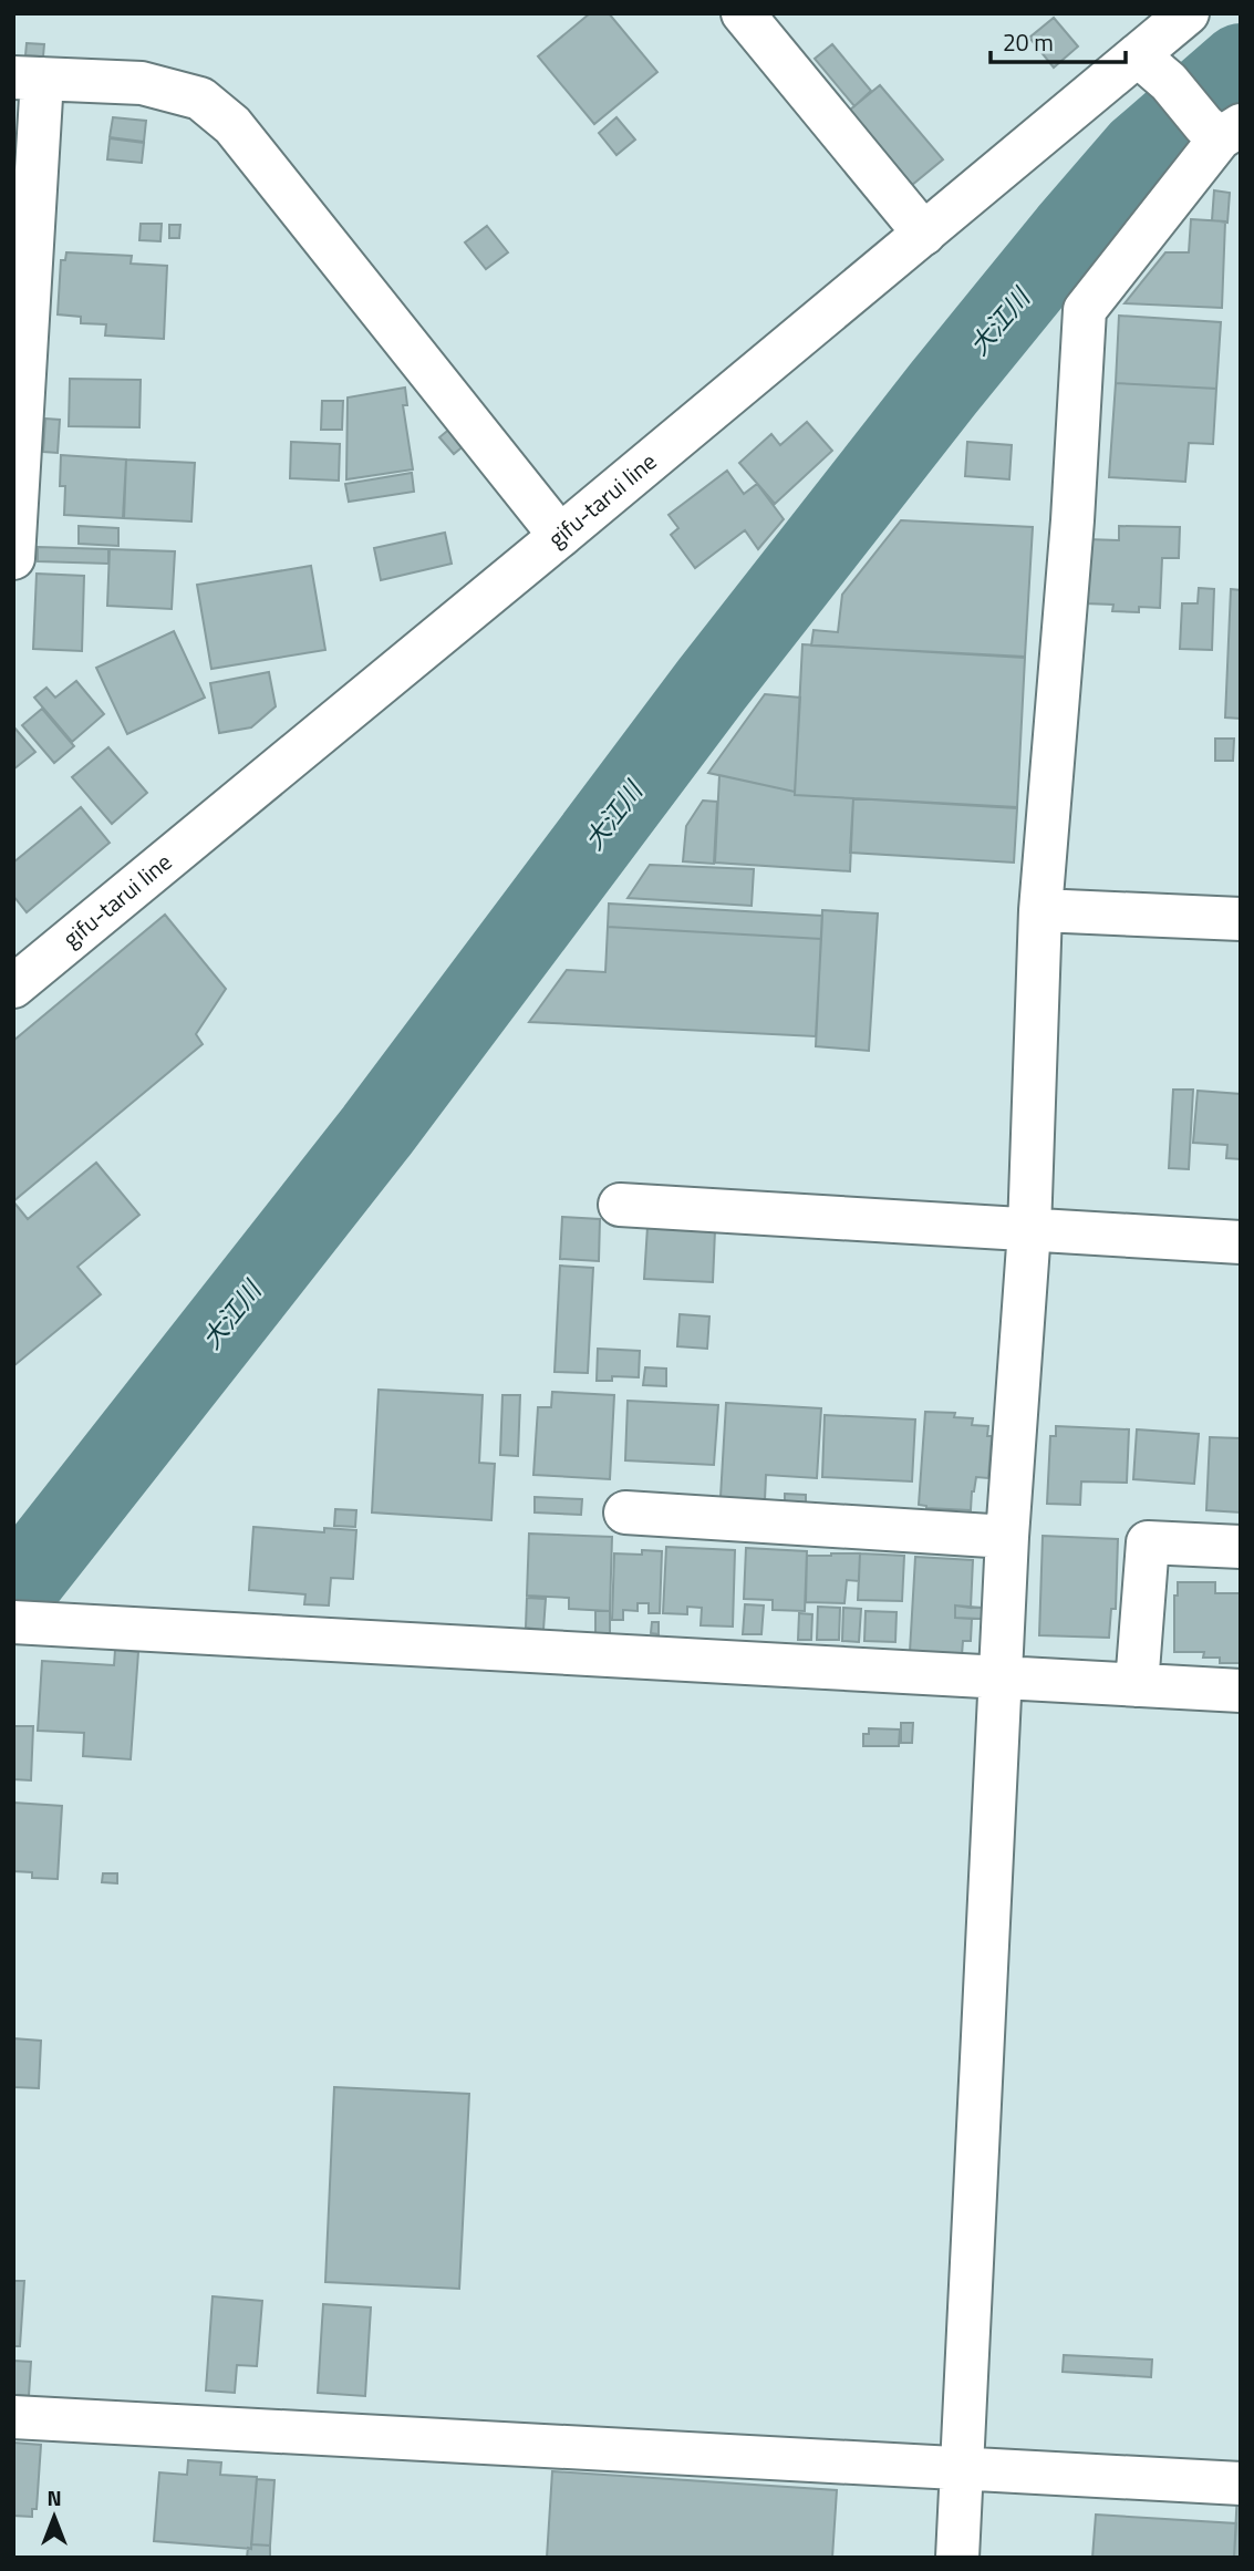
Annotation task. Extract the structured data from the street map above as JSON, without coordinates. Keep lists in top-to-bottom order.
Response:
{
  "streets": {
    "street": ["gifu-tarui line"]
  },
  "water": ["大江川"],
  "scale_bar": "20 m",
  "north": "top"
}
